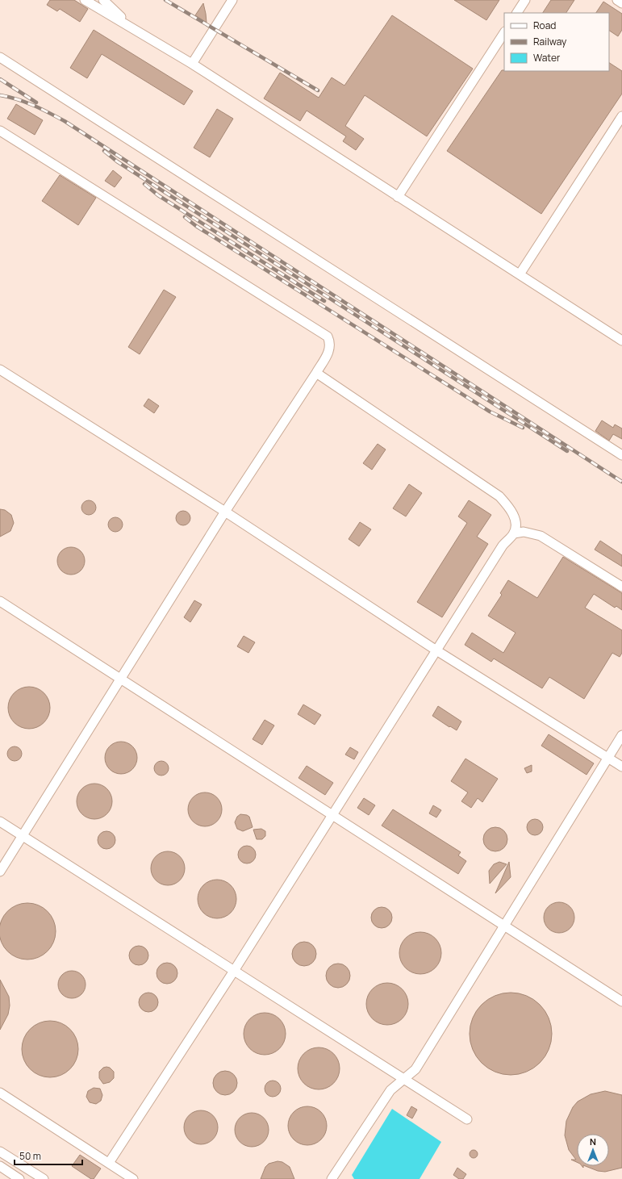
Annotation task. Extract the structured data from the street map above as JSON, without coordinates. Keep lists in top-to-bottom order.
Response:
{
  "legend": ["Road", "Railway", "Water"],
  "scale_bar": "50 m",
  "north": "top"
}
